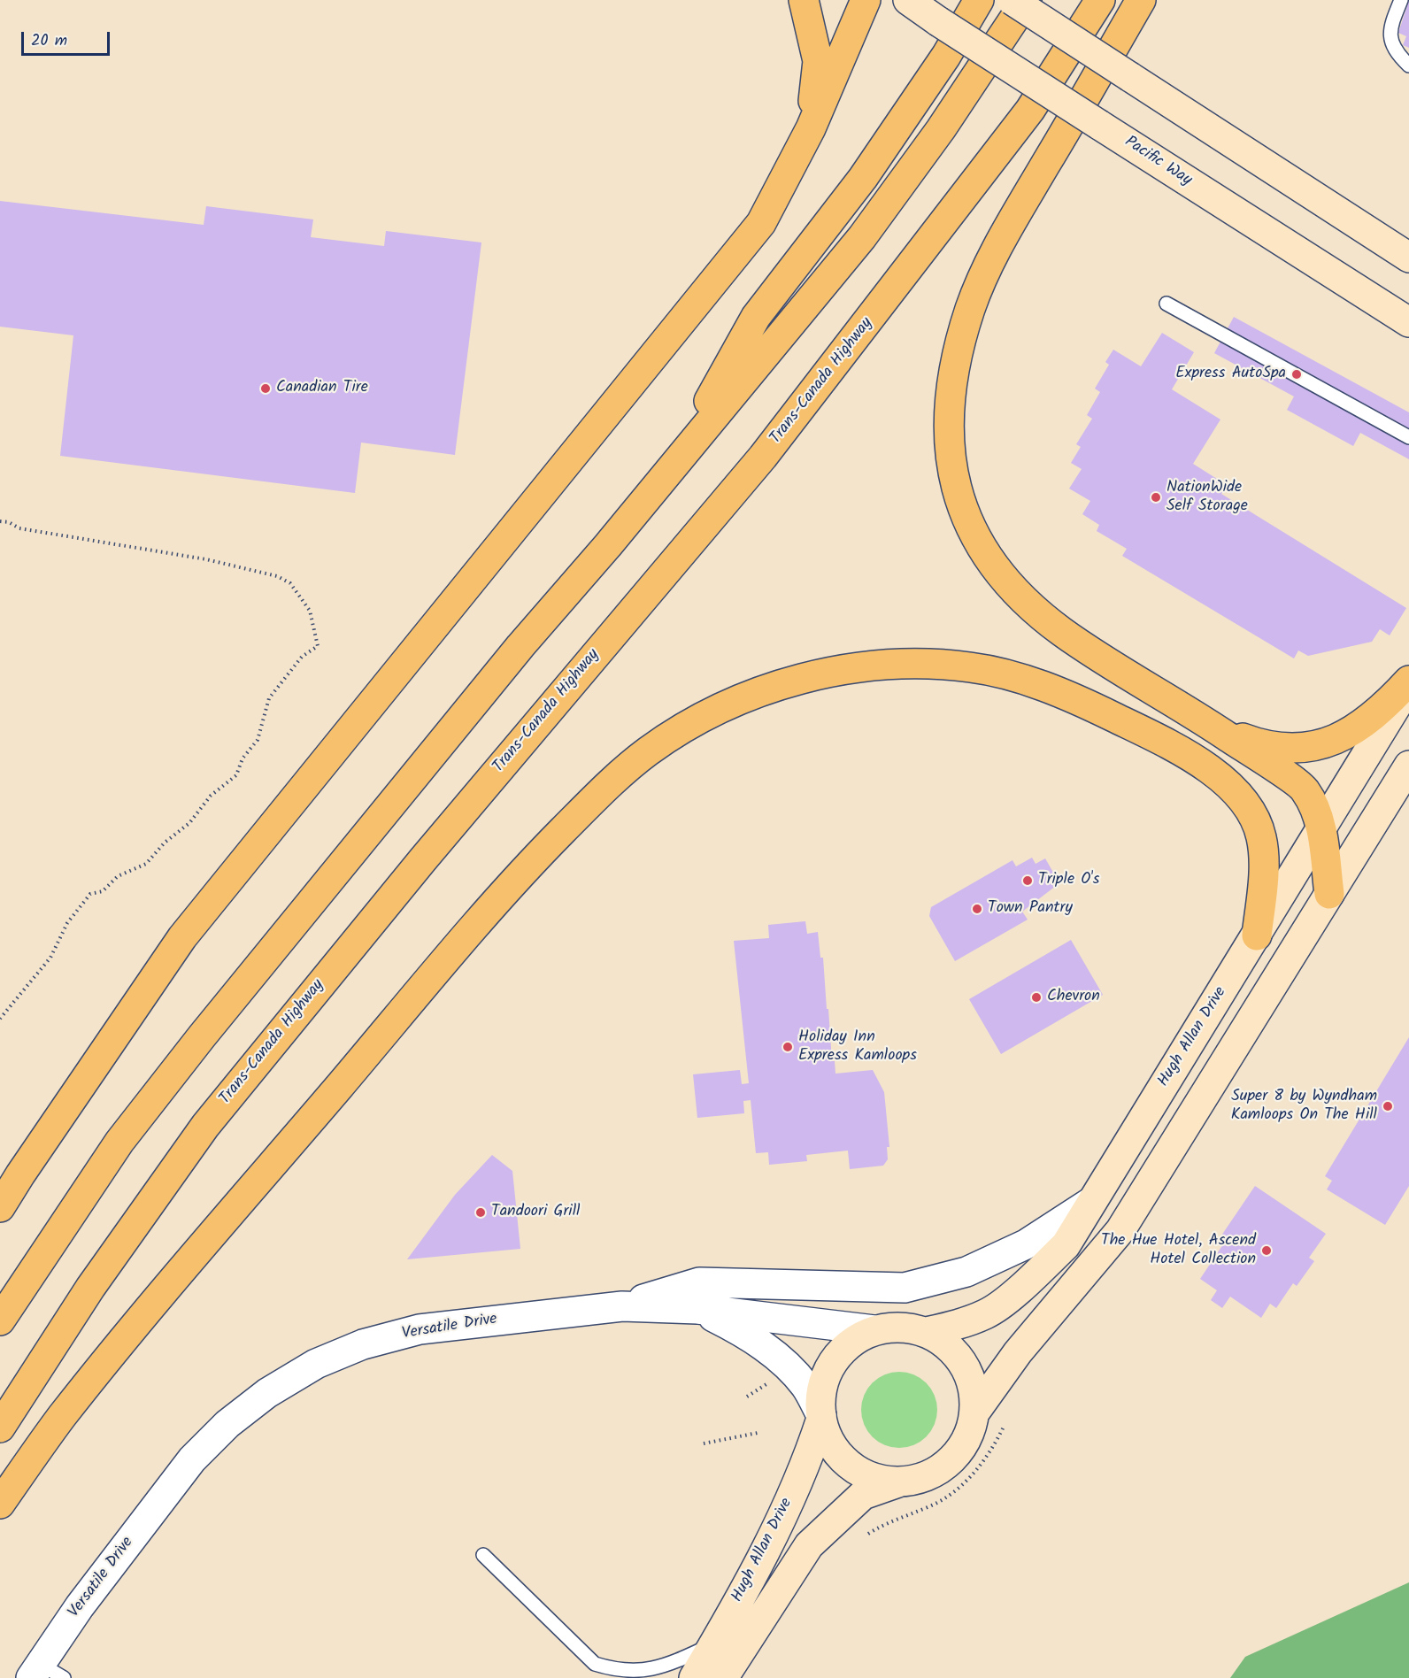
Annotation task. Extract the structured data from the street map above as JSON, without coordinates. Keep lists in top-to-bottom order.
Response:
{
  "streets": {
    "highway": ["Trans-Canada Highway"],
    "main road": ["Pacific Way", "Hugh Allan Drive"],
    "street": ["Versatile Drive"]
  },
  "crossings": [
    ["Hugh Allan Drive", "Versatile Drive"]
  ],
  "places": [
    "Express AutoSpa",
    "Canadian Tire",
    "NationWide Self Storage",
    "Triple O's",
    "Town Pantry",
    "Chevron",
    "Holiday Inn Express Kamloops",
    "Super 8 by Wyndham Kamloops On The Hill",
    "Tandoori Grill",
    "The Hue Hotel, Ascend Hotel Collection"
  ],
  "scale_bar": "20 m"
}
